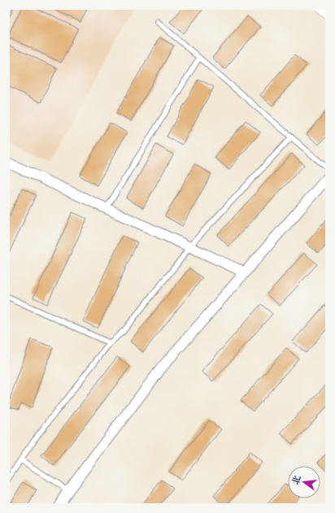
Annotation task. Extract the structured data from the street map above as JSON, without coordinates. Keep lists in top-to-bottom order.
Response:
{
  "north": "left"
}
